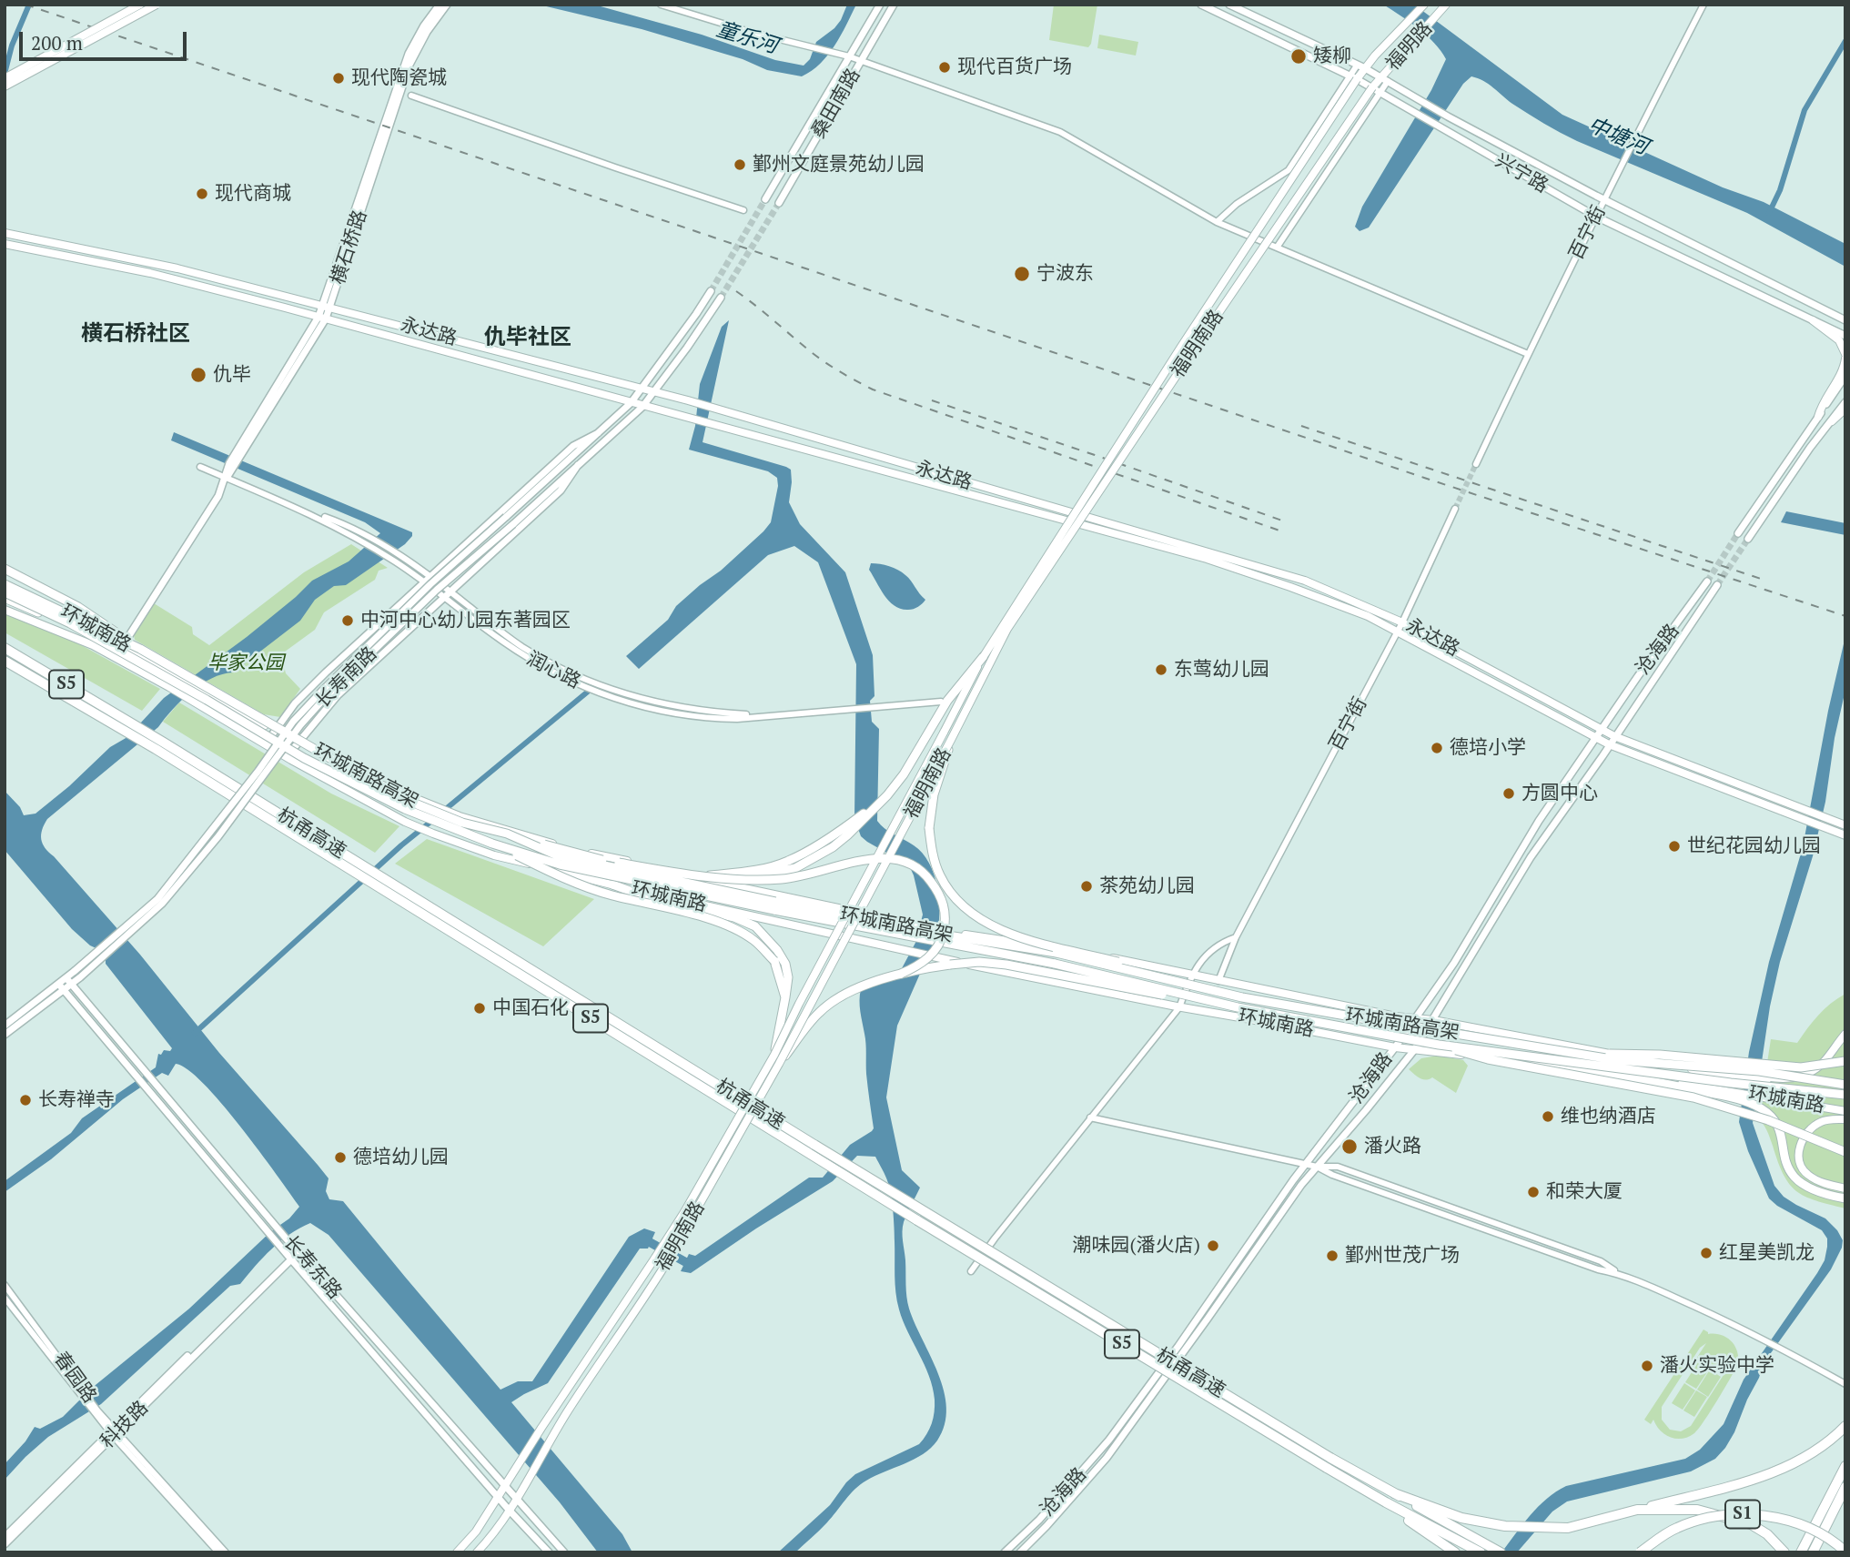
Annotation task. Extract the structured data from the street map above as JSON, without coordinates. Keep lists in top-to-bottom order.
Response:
{
  "streets": {
    "highway": [
      "S5",
      "环城南路高架",
      "杭甬高速",
      "S1"
    ],
    "main road": [
      "福明路",
      "桑田南路",
      "兴宁路",
      "横石桥路",
      "永达路",
      "福明南路",
      "环城南路",
      "沧海路",
      "长寿南路",
      "长寿东路",
      "科技路"
    ],
    "street": ["百宁街", "润心路", "春园路"]
  },
  "crossings": [
    ["福明路", "兴宁路"],
    ["福明路", "福明南路"],
    ["兴宁路", "百宁街"],
    ["兴宁路", "福明南路"],
    ["百宁街", "永达路"],
    ["百宁街", "环城南路"],
    ["横石桥路", "永达路"],
    ["横石桥路", "润心路"],
    ["永达路", "沧海路"],
    ["永达路", "长寿南路"],
    ["福明南路", "长寿东路"],
    ["环城南路", "沧海路"],
    ["环城南路", "环城南路高架"],
    ["长寿南路", "长寿东路"],
    ["长寿东路", "科技路"],
    ["春园路", "科技路"]
  ],
  "districts": ["横石桥社区", "仇毕社区"],
  "water": ["童乐河", "中塘河"],
  "parks": ["毕家公园"],
  "places": [
    "矮柳",
    "现代百货广场",
    "现代陶瓷城",
    "鄞州文庭景苑幼儿园",
    "现代商城",
    "宁波东",
    "仇毕",
    "中河中心幼儿园东著园区",
    "东莺幼儿园",
    "德培小学",
    "方圆中心",
    "世纪花园幼儿园",
    "茶苑幼儿园",
    "中国石化",
    "长寿禅寺",
    "维也纳酒店",
    "潘火路",
    "德培幼儿园",
    "和荣大厦",
    "潮味园(潘火店)",
    "红星美凯龙",
    "鄞州世茂广场",
    "潘火实验中学"
  ],
  "scale_bar": "200 m"
}
